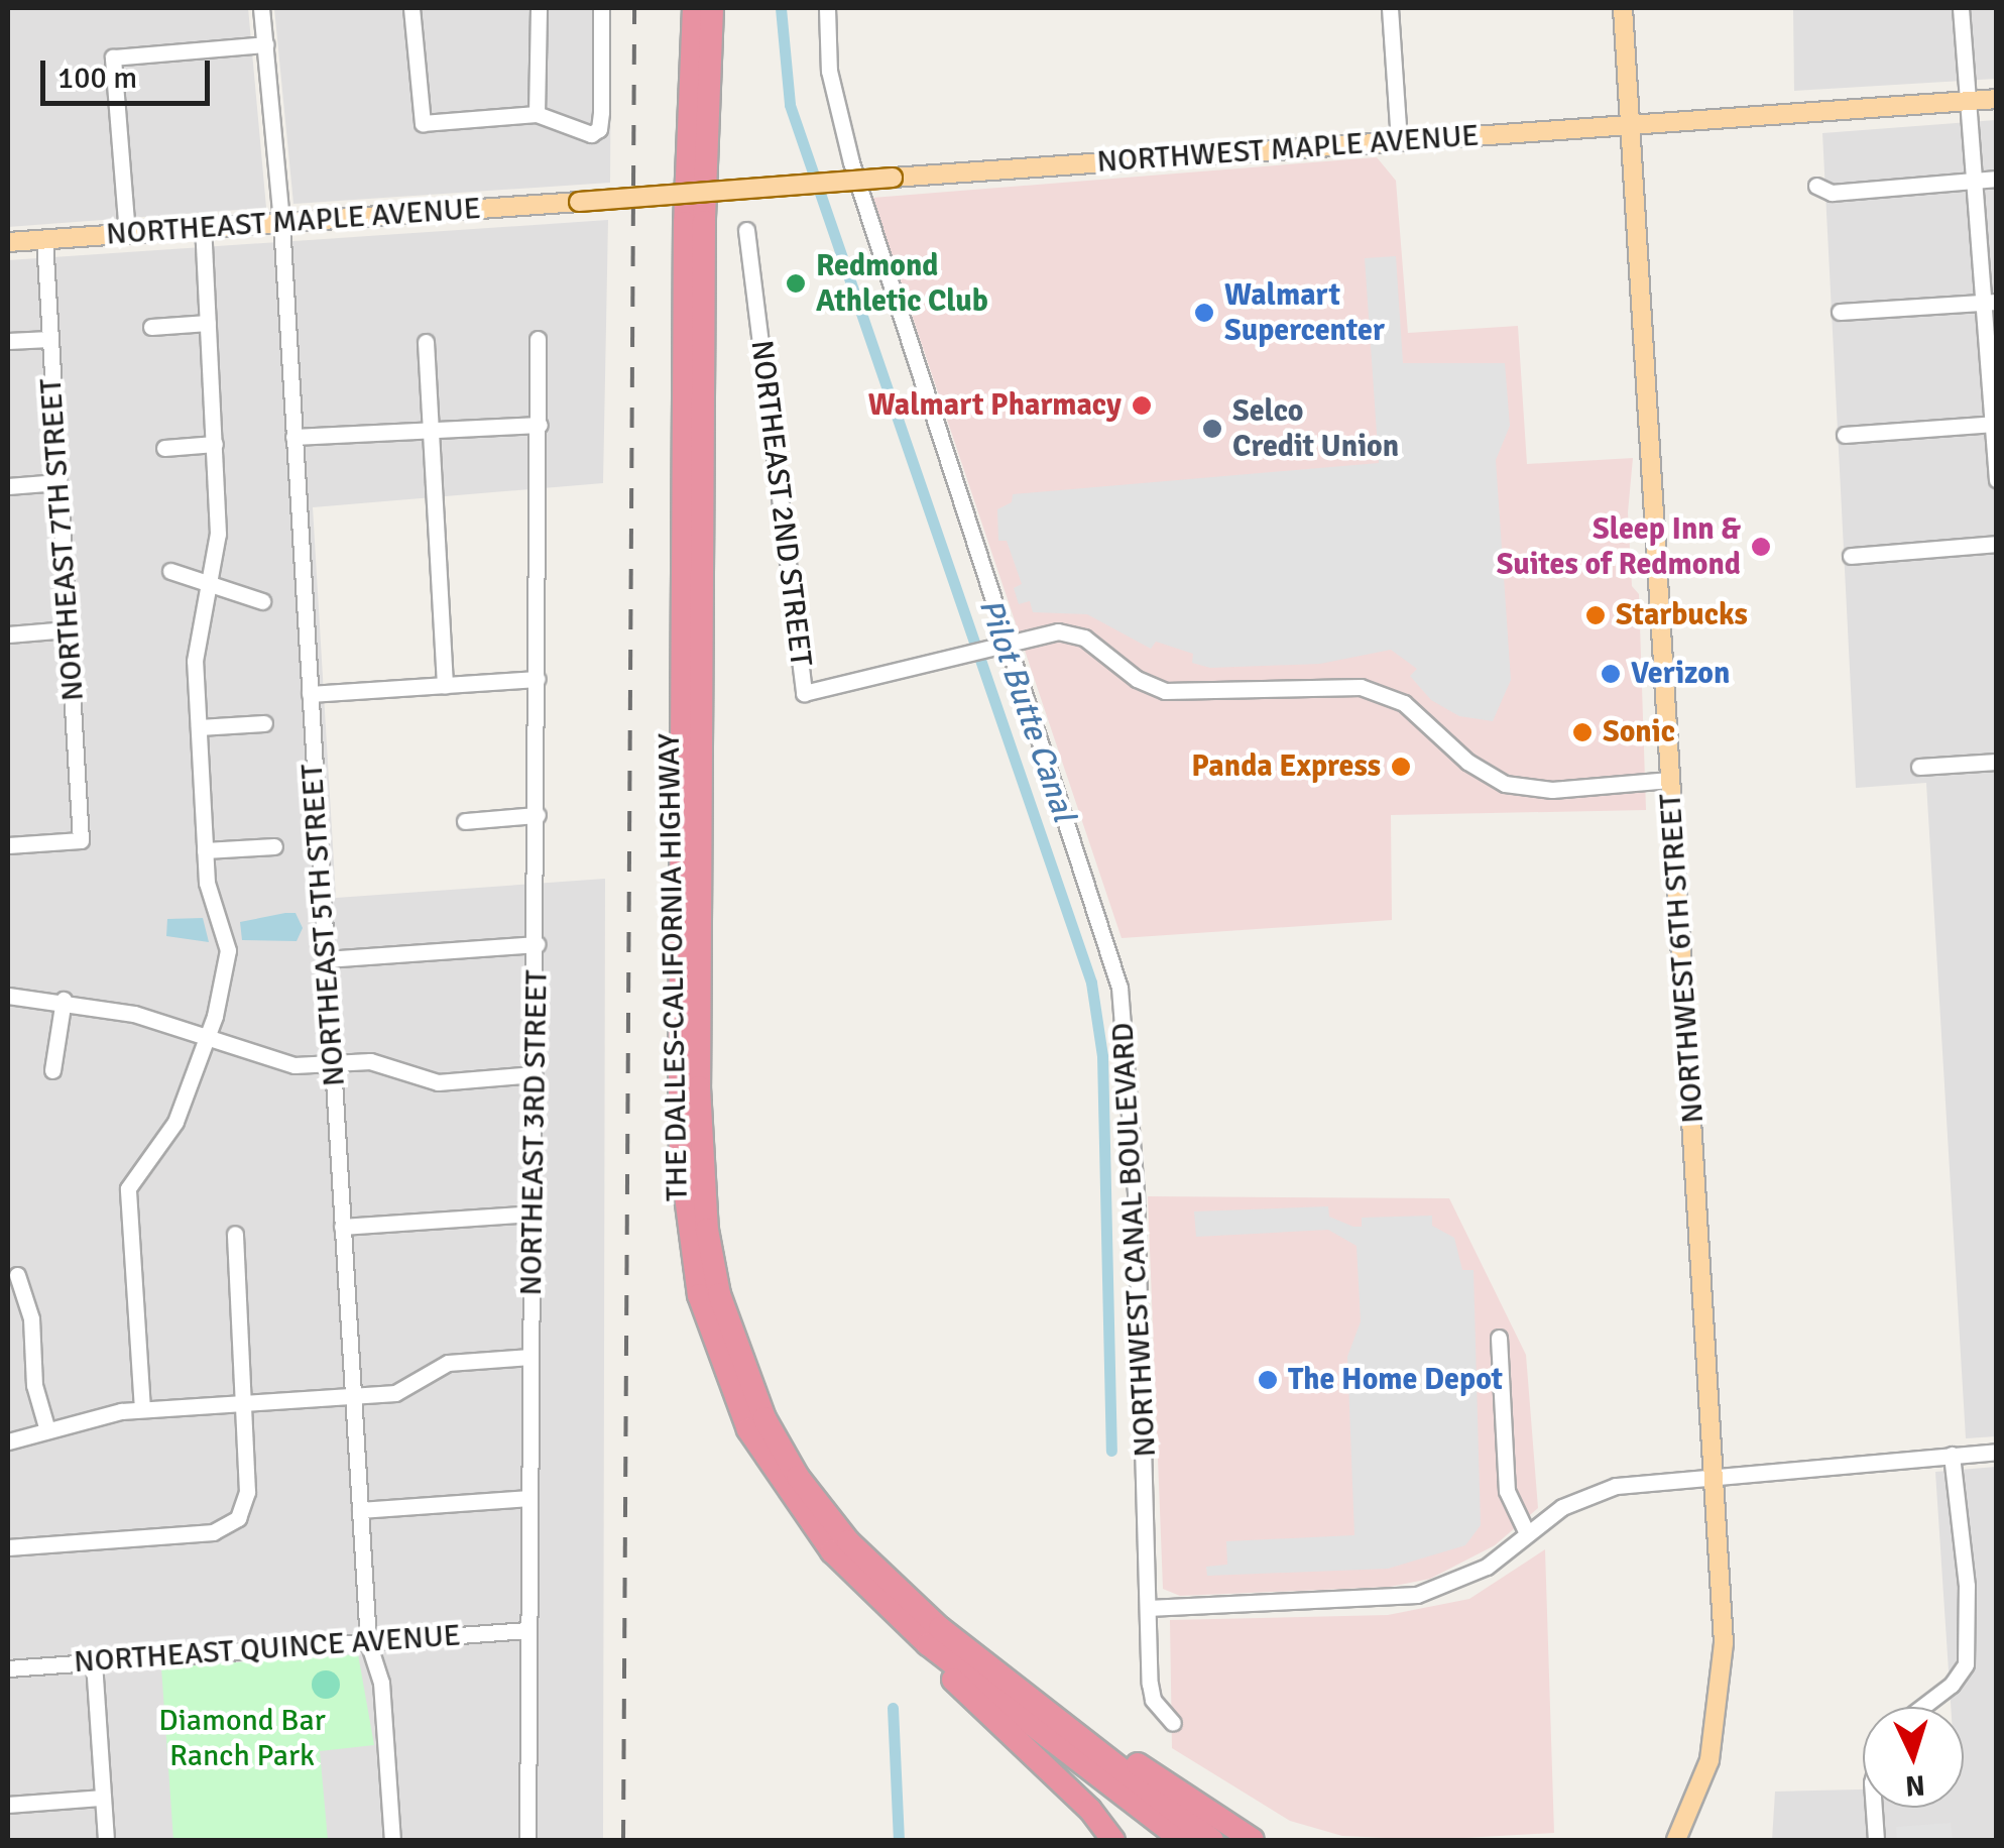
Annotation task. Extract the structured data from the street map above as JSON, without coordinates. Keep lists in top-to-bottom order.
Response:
{
  "streets": {
    "highway": ["THE DALLES-CALIFORNIA HIGHWAY"],
    "main road": ["NORTHWEST MAPLE AVENUE", "NORTHEAST MAPLE AVENUE", "NORTHWEST 6TH STREET"],
    "street": [
      "NORTHEAST 2ND STREET",
      "NORTHEAST 7TH STREET",
      "NORTHEAST 5TH STREET",
      "NORTHEAST 3RD STREET",
      "NORTHWEST CANAL BOULEVARD",
      "NORTHEAST QUINCE AVENUE"
    ]
  },
  "crossings": [
    ["NORTHWEST MAPLE AVENUE", "NORTHEAST MAPLE AVENUE"],
    ["NORTHWEST MAPLE AVENUE", "NORTHWEST 6TH STREET"],
    ["NORTHEAST MAPLE AVENUE", "NORTHEAST 7TH STREET"],
    ["NORTHEAST MAPLE AVENUE", "NORTHEAST 5TH STREET"],
    ["NORTHEAST 2ND STREET", "NORTHWEST 6TH STREET"],
    ["NORTHEAST 2ND STREET", "NORTHWEST CANAL BOULEVARD"],
    ["NORTHEAST 5TH STREET", "NORTHEAST QUINCE AVENUE"],
    ["NORTHEAST 3RD STREET", "NORTHEAST QUINCE AVENUE"]
  ],
  "water": ["Pilot Butte Canal"],
  "parks": ["Diamond Bar Ranch Park"],
  "places": [
    "Redmond Athletic Club",
    "Walmart Supercenter",
    "Walmart Pharmacy",
    "Selco Credit Union",
    "Sleep Inn & Suites of Redmond",
    "Starbucks",
    "Verizon",
    "Sonic",
    "Panda Express",
    "The Home Depot"
  ],
  "scale_bar": "100 m",
  "north": "bottom"
}
